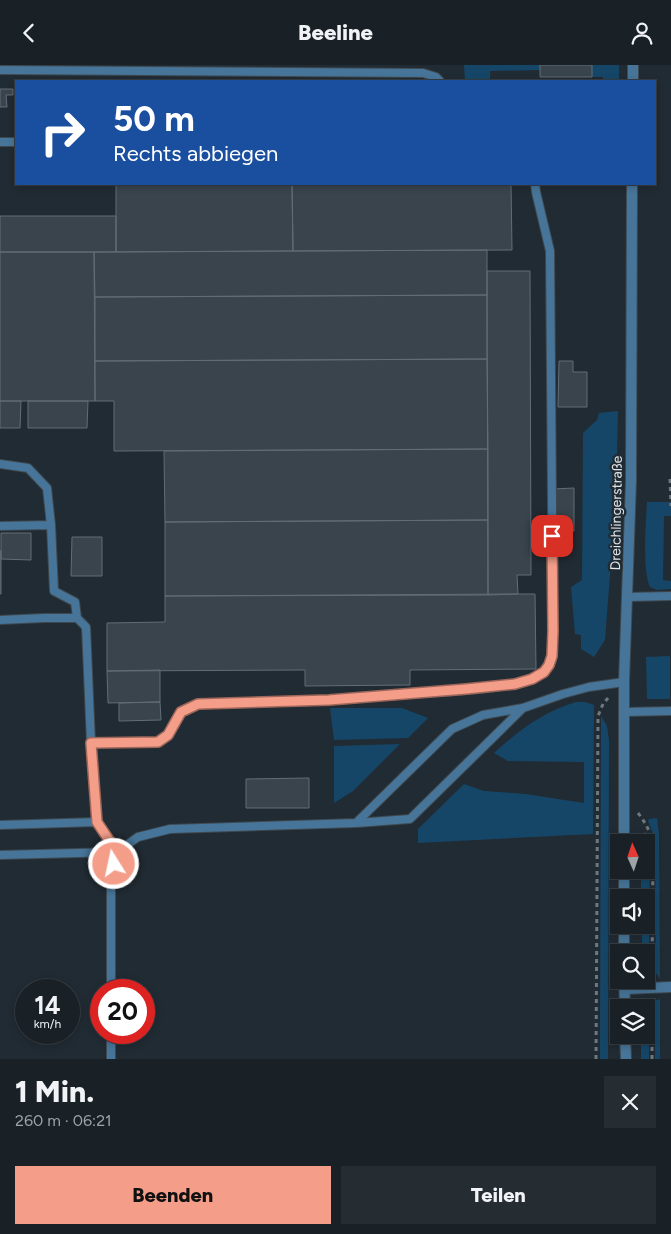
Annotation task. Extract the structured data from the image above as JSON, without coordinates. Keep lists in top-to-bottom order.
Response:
{
  "streets": {
    "street": ["Dreichlingerstraße"]
  },
  "north": "top",
  "page": {
    "header": "Beeline",
    "turn": ["50 m", "Rechts abbiegen"],
    "speed": "14 km/h",
    "limit": "20",
    "heading": ["1 Min.", "260 m · 06:21"],
    "buttons": ["Beenden", "Teilen"]
  }
}
